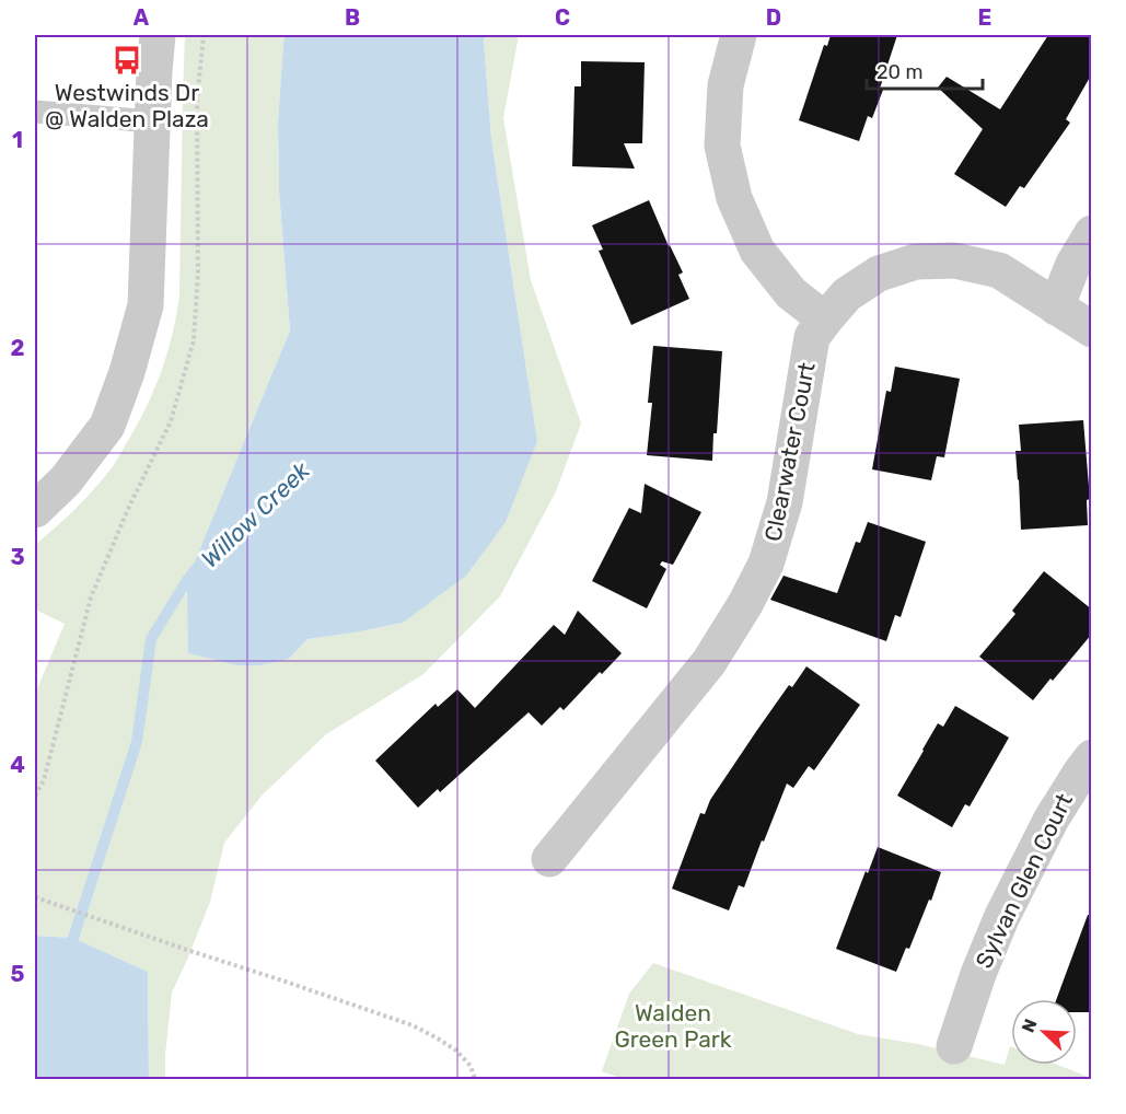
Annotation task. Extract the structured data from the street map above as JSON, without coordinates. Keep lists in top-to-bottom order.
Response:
{
  "streets": {
    "street": ["Clearwater Court", "Sylvan Glen Court"]
  },
  "water": ["Willow Creek"],
  "parks": ["Walden Green Park"],
  "places": {
    "bus stop": ["Westwinds Dr @ Walden Plaza"]
  },
  "scale_bar": "20 m",
  "north": "top left",
  "grid": {
    "columns": [
      "A",
      "B",
      "C",
      "D",
      "E"
    ],
    "rows": [
      "1",
      "2",
      "3",
      "4",
      "5"
    ]
  }
}
